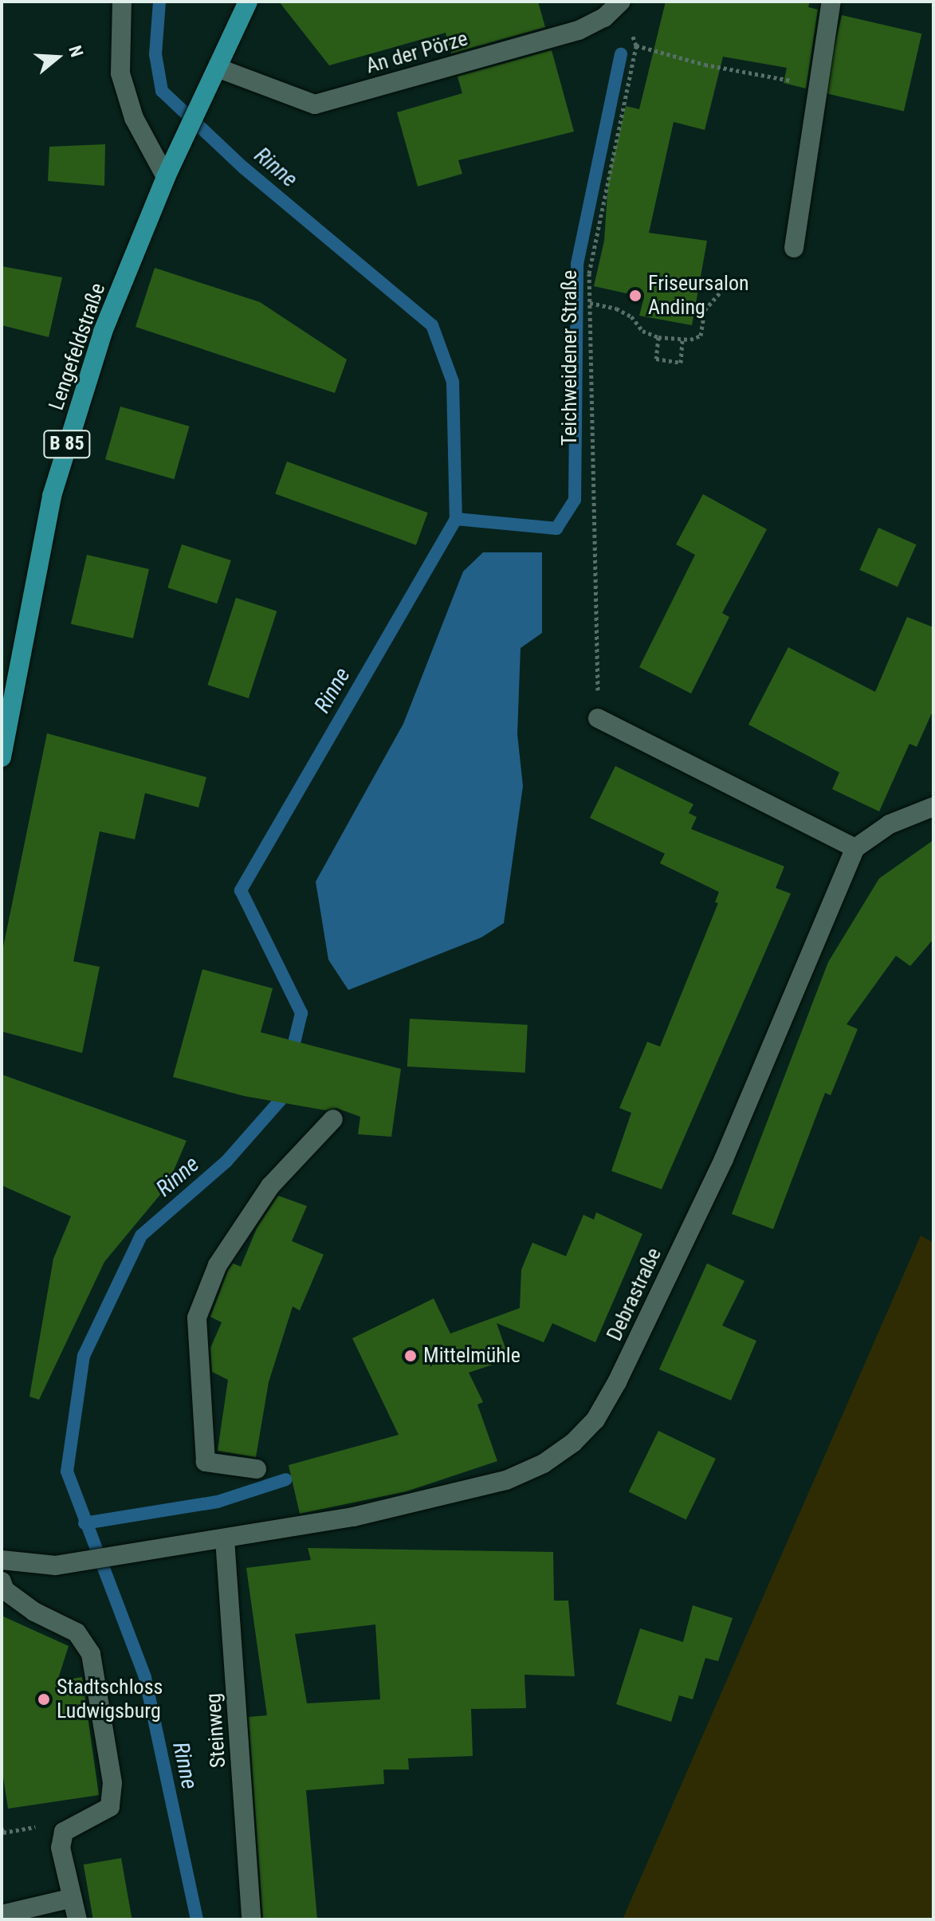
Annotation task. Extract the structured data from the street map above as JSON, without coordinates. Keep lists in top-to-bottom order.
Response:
{
  "streets": {
    "main road": ["Lengefeldstraße", "B 85"],
    "street": ["An der Pörze", "Debrastraße", "Steinweg"],
    "path": ["Teichweidener Straße"]
  },
  "crossings": [
    ["An der Pörze", "Lengefeldstraße"],
    ["An der Pörze", "B 85"],
    ["Lengefeldstraße", "B 85"],
    ["Debrastraße", "Steinweg"]
  ],
  "water": ["Rinne"],
  "places": ["Friseursalon Anding", "Mittelmühle", "Stadtschloss Ludwigsburg"],
  "north": "right"
}
